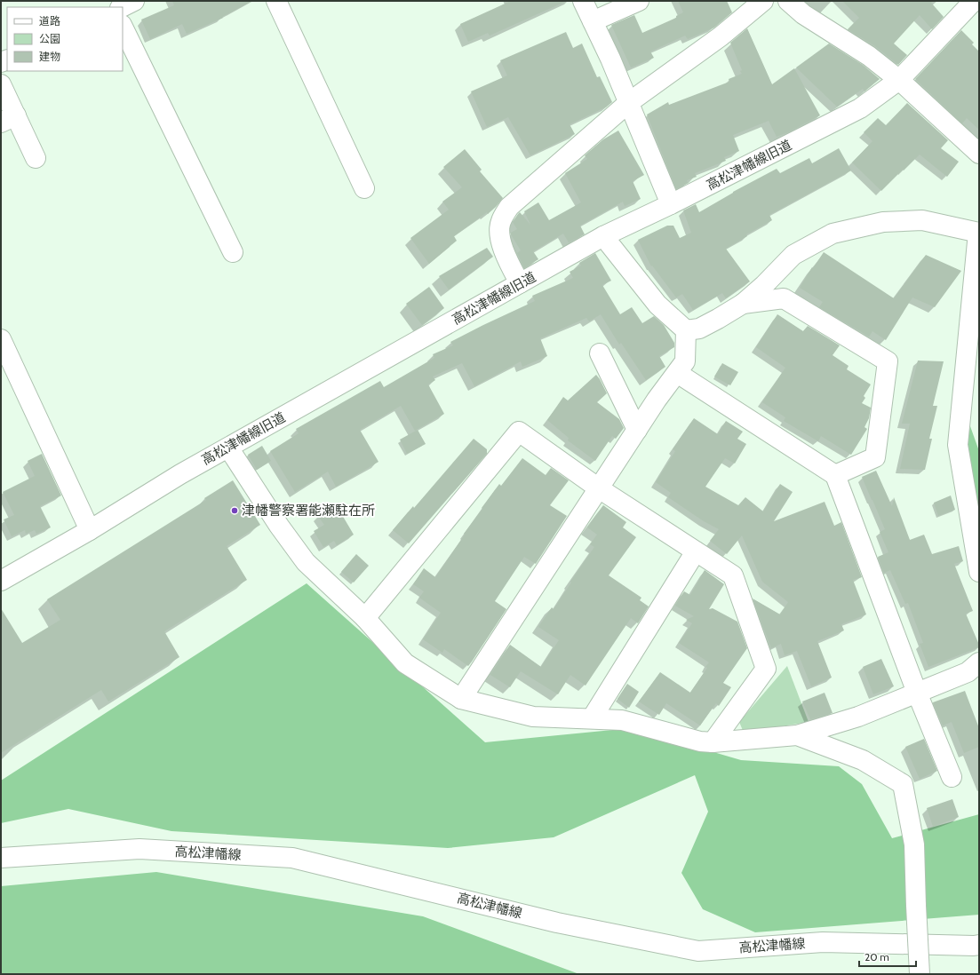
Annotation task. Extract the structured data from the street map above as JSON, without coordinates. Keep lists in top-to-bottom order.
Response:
{
  "streets": {
    "street": ["高松津幡線旧道", "高松津幡線"]
  },
  "places": ["津幡警察署能瀬駐在所"],
  "legend": ["道路", "公園", "建物"],
  "scale_bar": "20 m"
}
